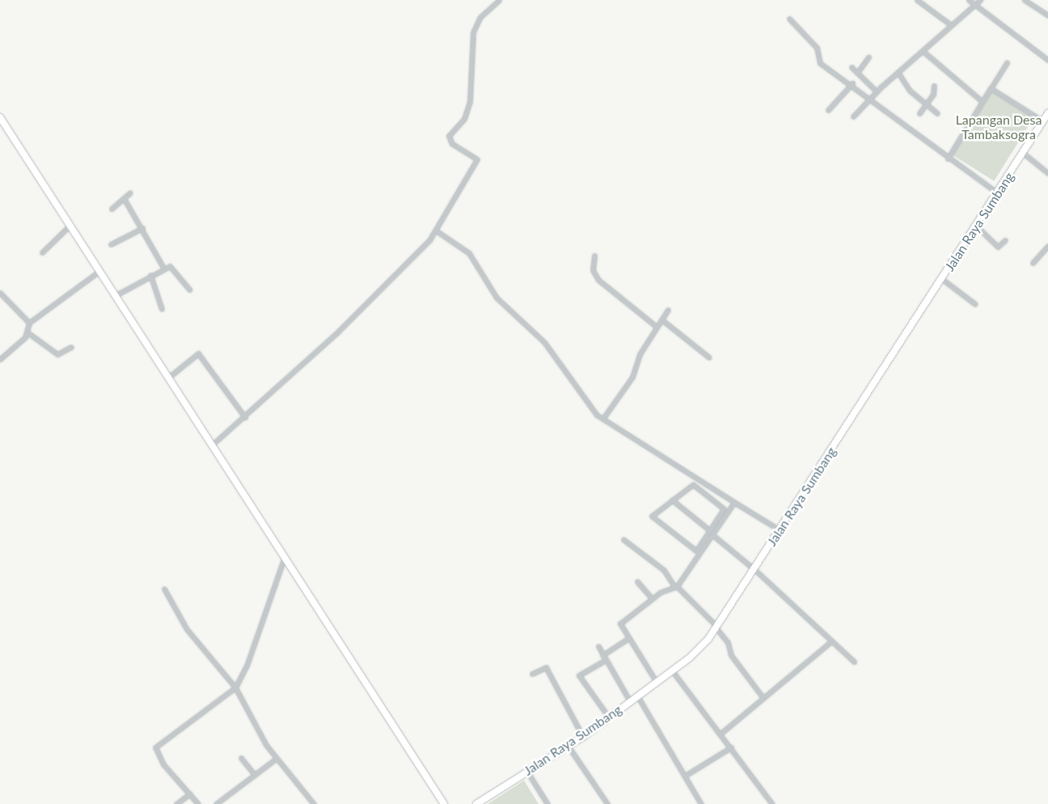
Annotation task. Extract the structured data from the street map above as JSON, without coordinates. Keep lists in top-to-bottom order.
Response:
{
  "streets": {
    "street": ["Jalan Raya Sumbang"]
  },
  "parks": ["Lapangan Desa Tambaksogra"]
}
